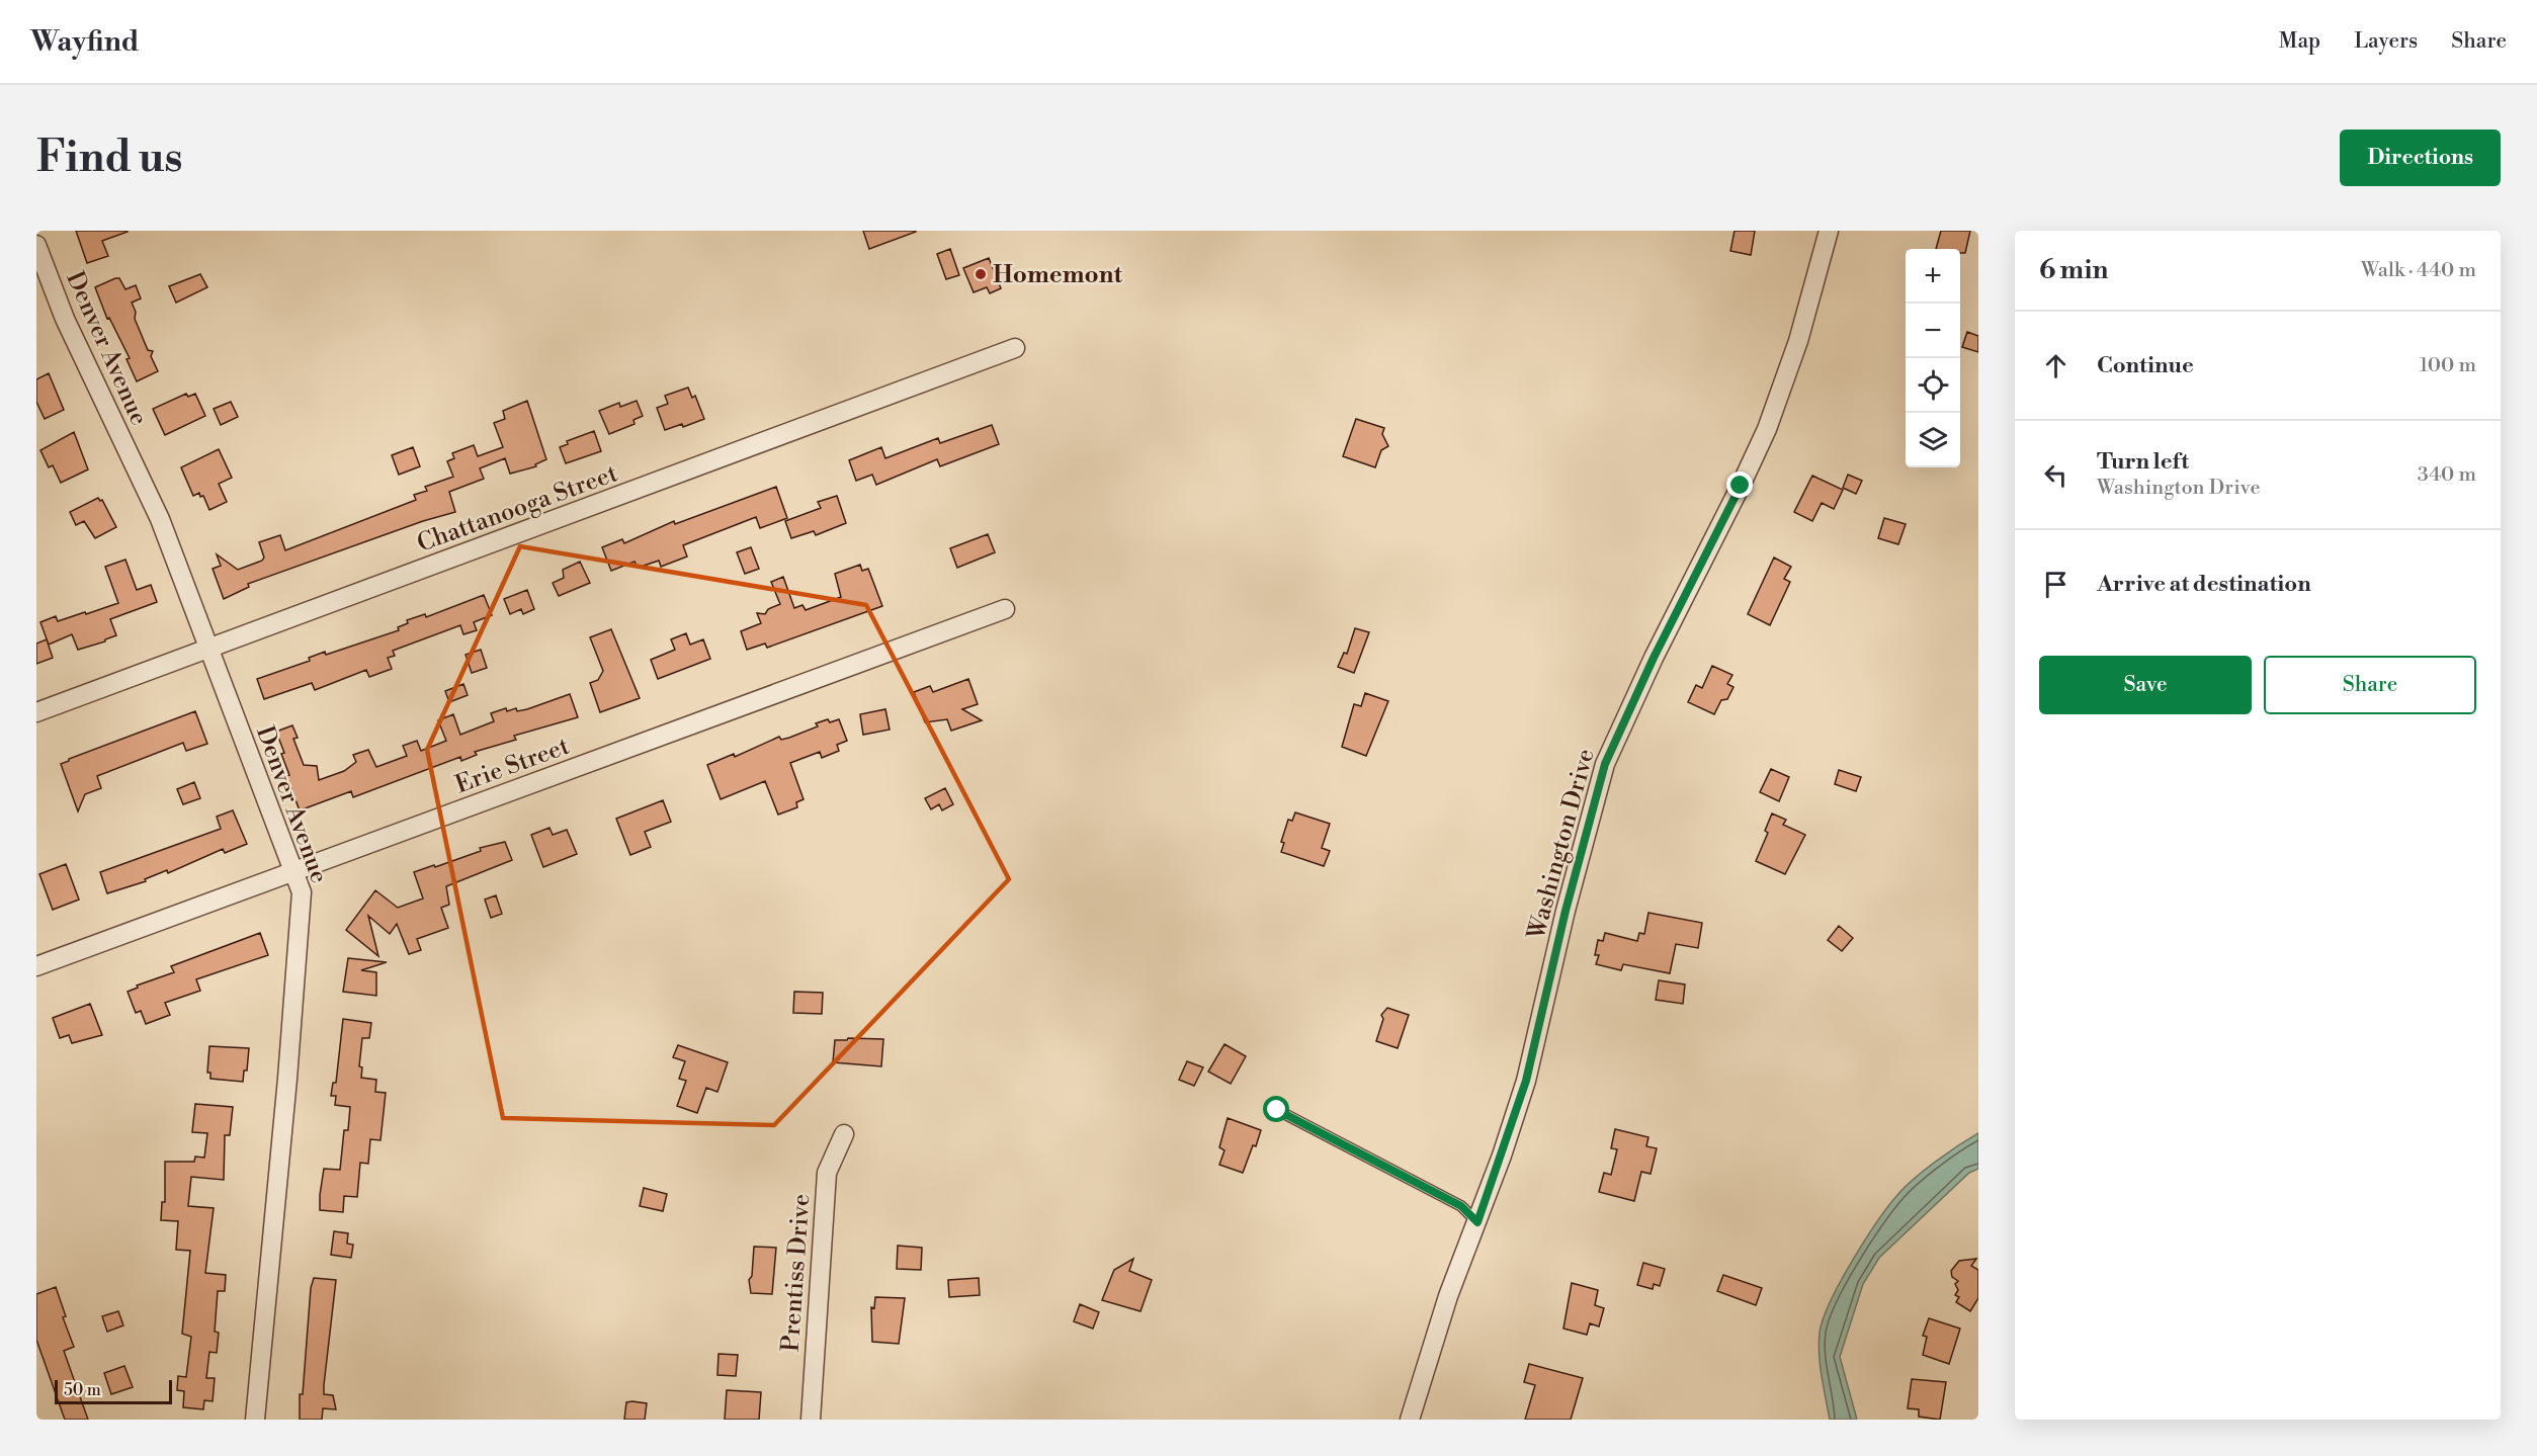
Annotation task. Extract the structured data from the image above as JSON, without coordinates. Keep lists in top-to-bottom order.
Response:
{
  "streets": {
    "street": [
      "Denver Avenue",
      "Chattanooga Street",
      "Erie Street",
      "Washington Drive",
      "Prentiss Drive"
    ]
  },
  "crossings": [
    ["Denver Avenue", "Chattanooga Street"],
    ["Denver Avenue", "Erie Street"]
  ],
  "places": ["Homemont"],
  "scale_bar": "50 m",
  "page": {
    "header": "Wayfind",
    "nav": ["Map", "Layers", "Share"],
    "buttons": [
      "Directions",
      ["Save", "Share"]
    ],
    "title": "Find us",
    "heading": ["6 min", "Walk · 440 m"],
    "map_buttons": ["+", "−"],
    "list": [
      ["Continue", "100 m"],
      ["Turn left", "Washington Drive", "340 m"],
      "Arrive at destination"
    ],
    "scale": "50 m"
  }
}
